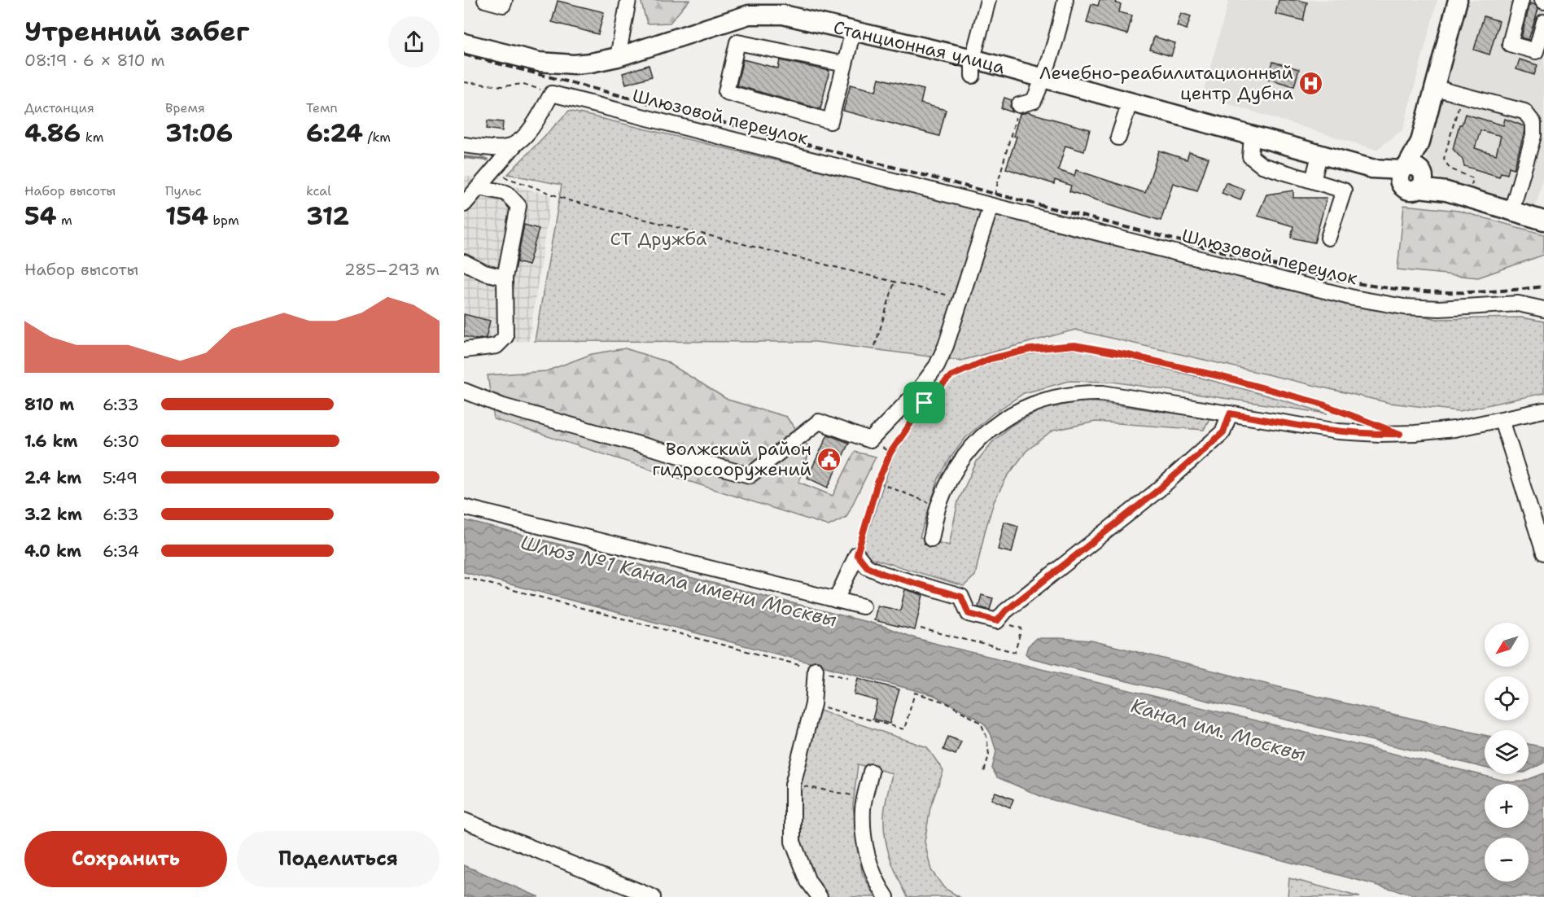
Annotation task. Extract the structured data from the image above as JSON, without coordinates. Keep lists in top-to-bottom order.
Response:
{
  "streets": {
    "main road": ["Станционная улица"],
    "street": ["Шлюзовой переулок"]
  },
  "water": ["Шлюз №1 Канала имени Москвы", "Канал им. Москвы"],
  "parks": ["СТ Дружба"],
  "places": {
    "hospital": ["Лечебно-реабилитационный центр Дубна"],
    "public building": ["Волжский район гидросооружений"]
  },
  "north": "bottom left",
  "page": {
    "heading": ["Утренний забег", "08:19 · 6 × 810 m"],
    "stats": [
      ["Дистанция", "4.86 km"],
      ["Время", "31:06"],
      ["Темп", "6:24 /km"],
      ["Набор высоты", "54 m"],
      ["Пульс", "154 bpm"],
      ["kcal", "312"]
    ],
    "chart": ["Набор высоты", "285–293 m"],
    "list": [
      {
        "name": "810 m",
        "note": "6:33"
      },
      {
        "name": "1.6 km",
        "note": "6:30"
      },
      {
        "name": "2.4 km",
        "note": "5:49"
      },
      {
        "name": "3.2 km",
        "note": "6:33"
      },
      {
        "name": "4.0 km",
        "note": "6:34"
      }
    ],
    "map_buttons": ["+", "−"],
    "buttons": ["Сохранить", "Поделиться"]
  }
}
